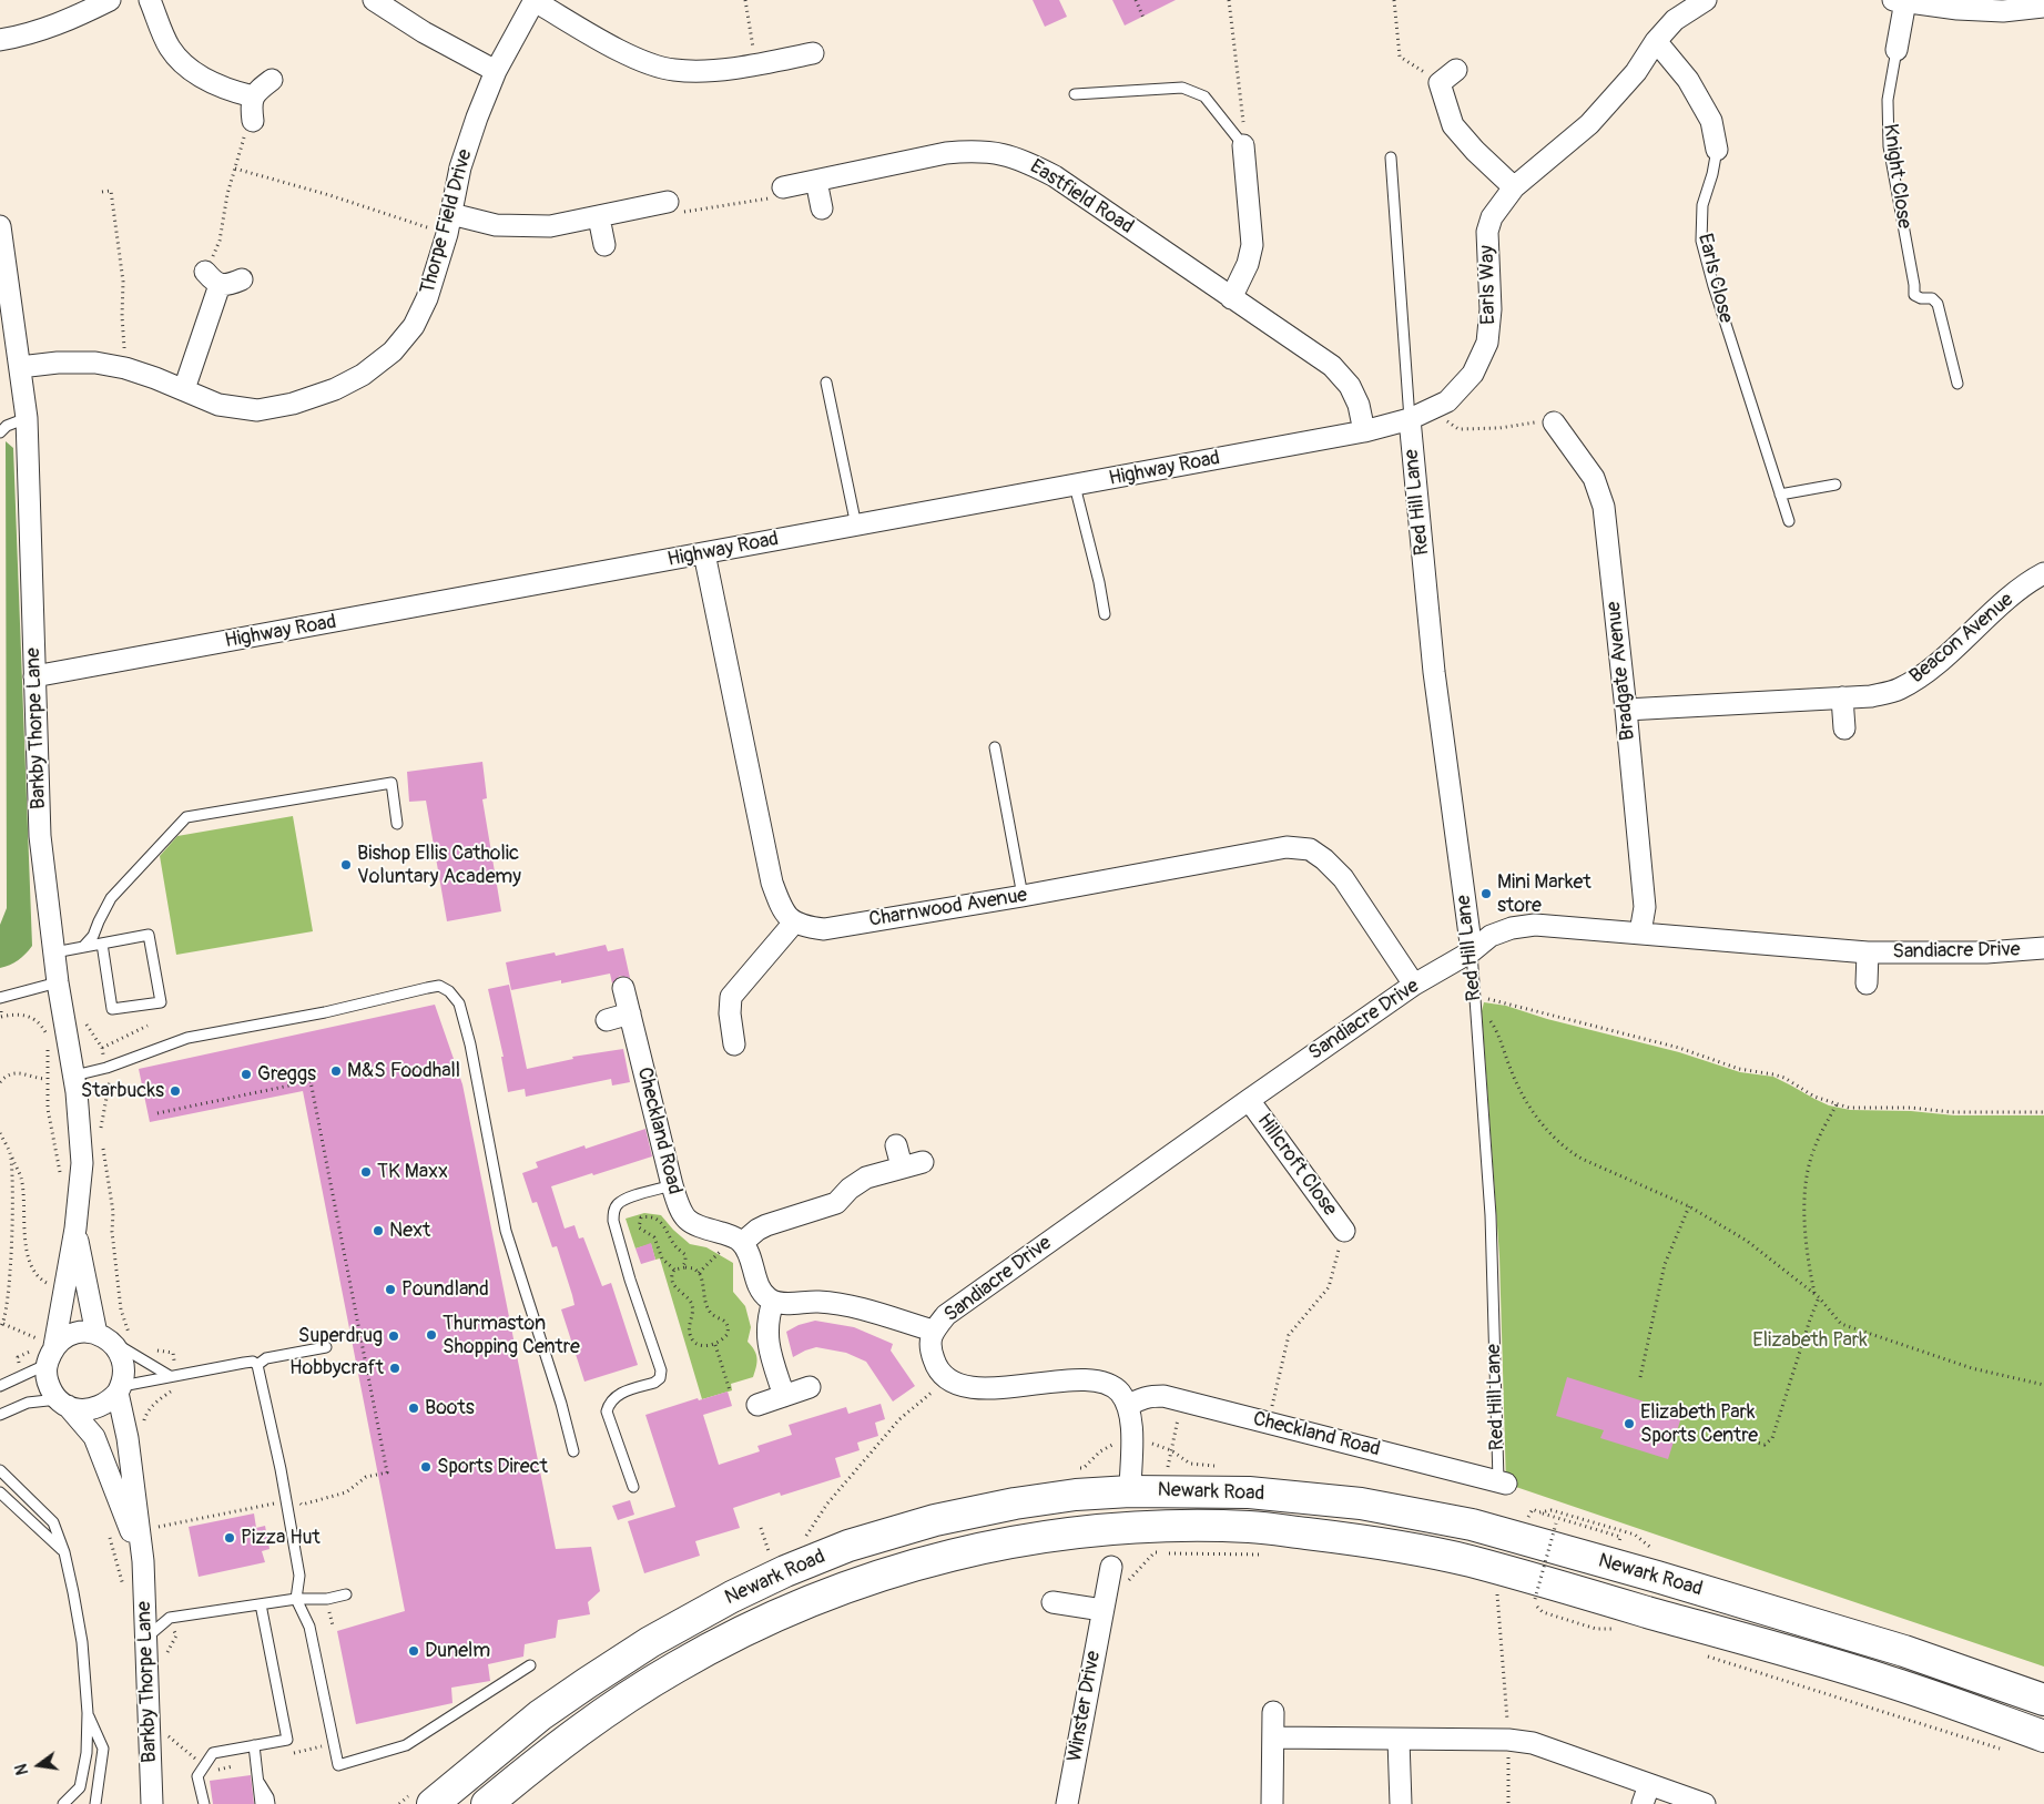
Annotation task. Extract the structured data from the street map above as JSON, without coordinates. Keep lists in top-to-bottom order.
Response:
{
  "streets": {
    "highway": ["Newark Road"],
    "street": [
      "Knight Close",
      "Eastfield Road",
      "Thorpe Field Drive",
      "Earls Close",
      "Earls Way",
      "Highway Road",
      "Red Hill Lane",
      "Beacon Avenue",
      "Bradgate Avenue",
      "Barkby Thorpe Lane",
      "Charnwood Avenue",
      "Sandiacre Drive",
      "Checkland Road",
      "Hillcroft Close",
      "Winster Drive"
    ]
  },
  "crossings": [
    ["Eastfield Road", "Highway Road"],
    ["Thorpe Field Drive", "Barkby Thorpe Lane"],
    ["Earls Close", "Earls Way"],
    ["Earls Way", "Highway Road"],
    ["Earls Way", "Red Hill Lane"],
    ["Highway Road", "Red Hill Lane"],
    ["Highway Road", "Barkby Thorpe Lane"],
    ["Red Hill Lane", "Sandiacre Drive"],
    ["Red Hill Lane", "Checkland Road"],
    ["Beacon Avenue", "Bradgate Avenue"],
    ["Bradgate Avenue", "Sandiacre Drive"],
    ["Charnwood Avenue", "Sandiacre Drive"],
    ["Sandiacre Drive", "Hillcroft Close"]
  ],
  "parks": ["Elizabeth Park"],
  "places": [
    "Bishop Ellis Catholic Voluntary Academy",
    "Mini Market store",
    "M&S Foodhall",
    "Greggs",
    "Starbucks",
    "TK Maxx",
    "Next",
    "Poundland",
    "Thurmaston Shopping Centre",
    "Superdrug",
    "Hobbycraft",
    "Boots",
    "Elizabeth Park Sports Centre",
    "Sports Direct",
    "Pizza Hut",
    "Dunelm"
  ],
  "north": "left"
}
